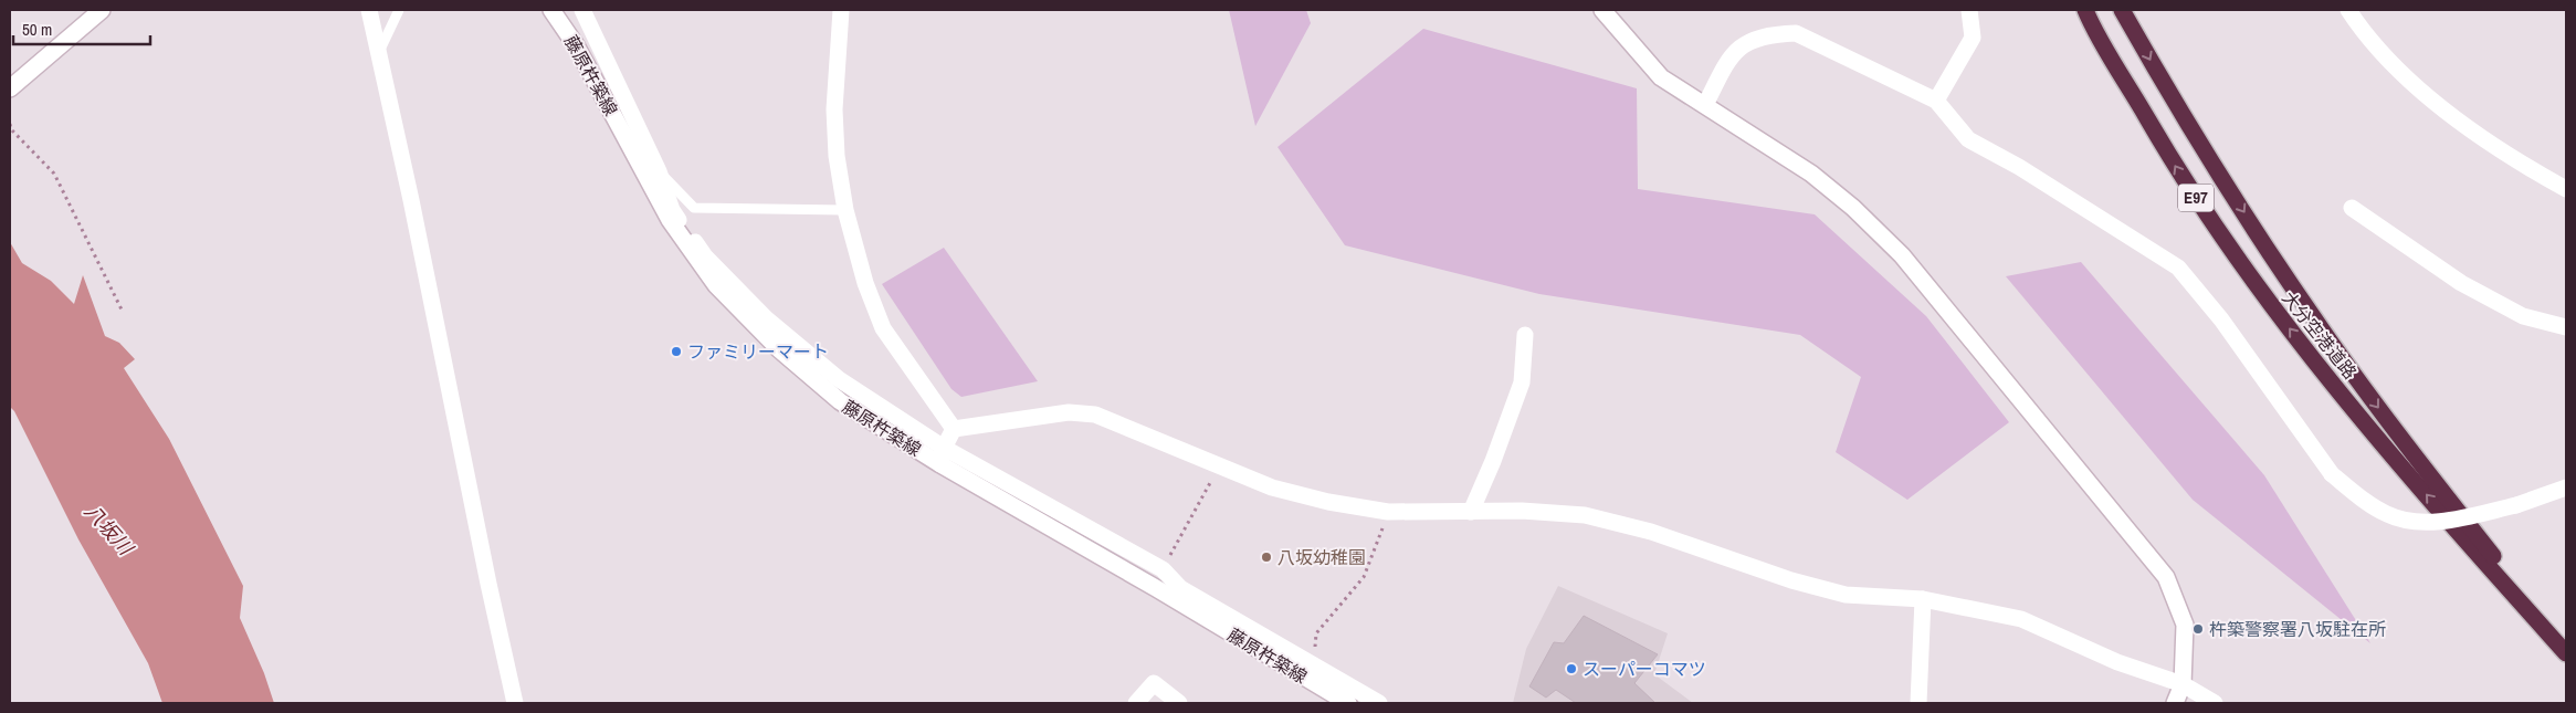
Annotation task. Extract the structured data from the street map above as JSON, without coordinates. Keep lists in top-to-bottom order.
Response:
{
  "streets": {
    "highway": ["E97", "大分空港道路"],
    "street": ["藤原杵築線"]
  },
  "water": ["八坂川"],
  "places": [
    "ファミリーマート",
    "八坂幼稚園",
    "杵築警察署八坂駐在所",
    "スーパーコマツ"
  ],
  "scale_bar": "50 m"
}
